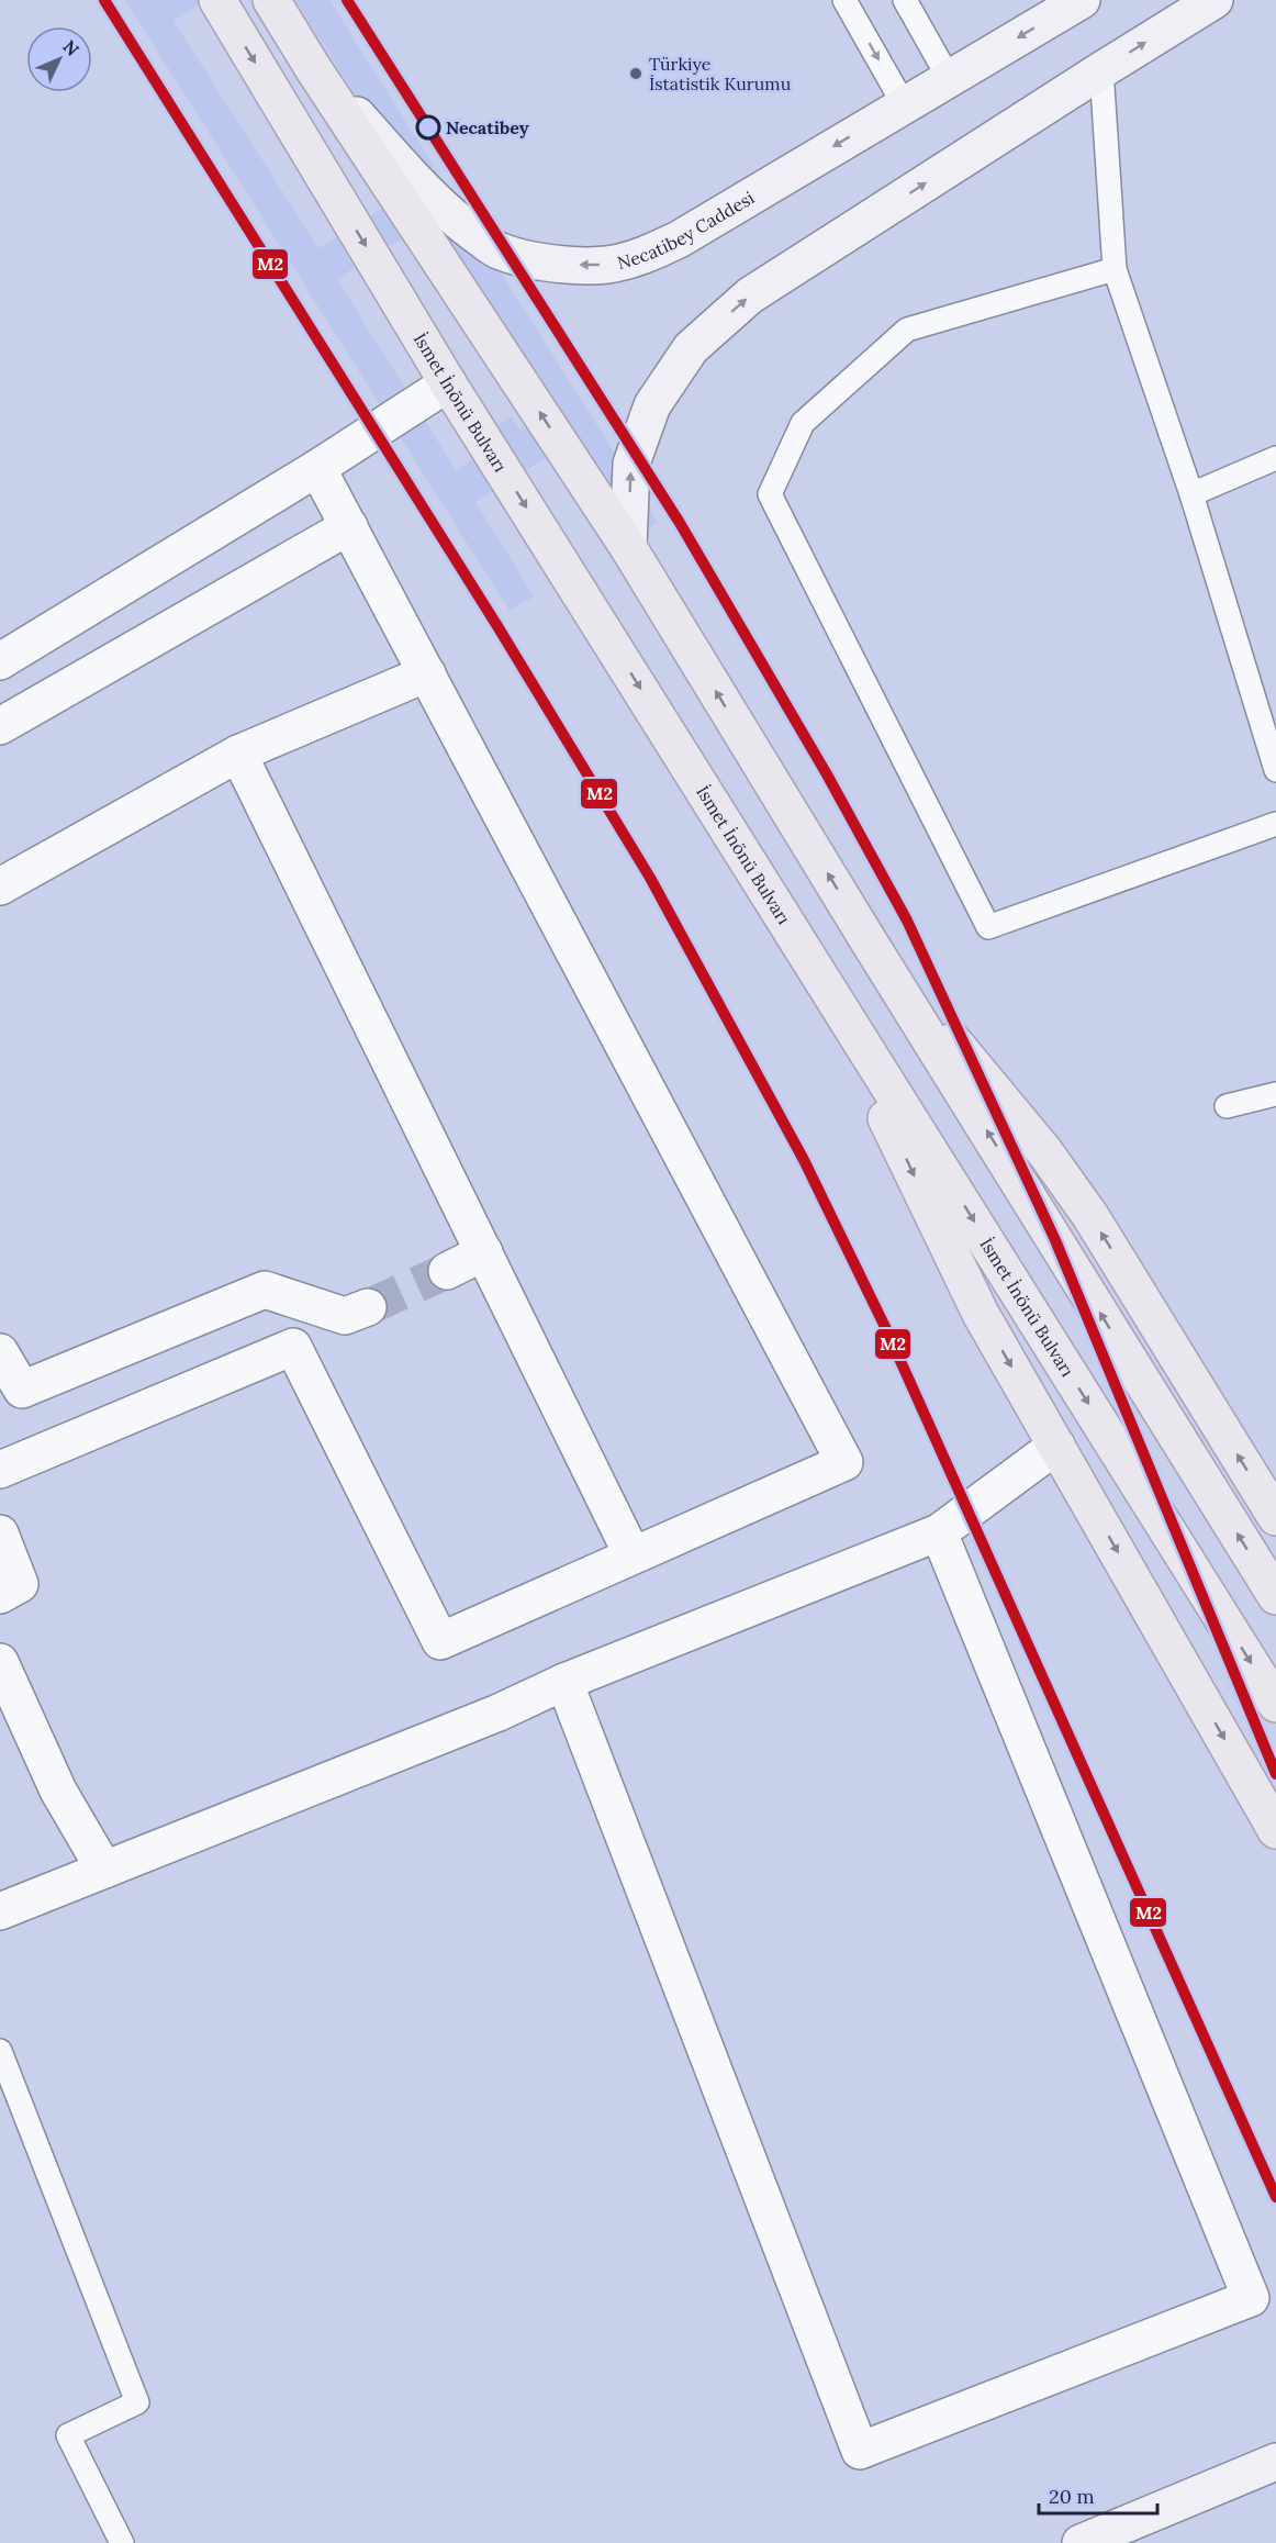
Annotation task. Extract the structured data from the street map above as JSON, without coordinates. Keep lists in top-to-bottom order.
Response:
{
  "streets": {
    "main road": ["Necatibey Caddesi", "İsmet İnönü Bulvarı"]
  },
  "one_way": ["Necatibey Caddesi"],
  "places": ["Türkiye İstatistik Kurumu", "Necatibey"],
  "lines": ["transit line M2"],
  "scale_bar": "20 m",
  "north": "top right"
}
